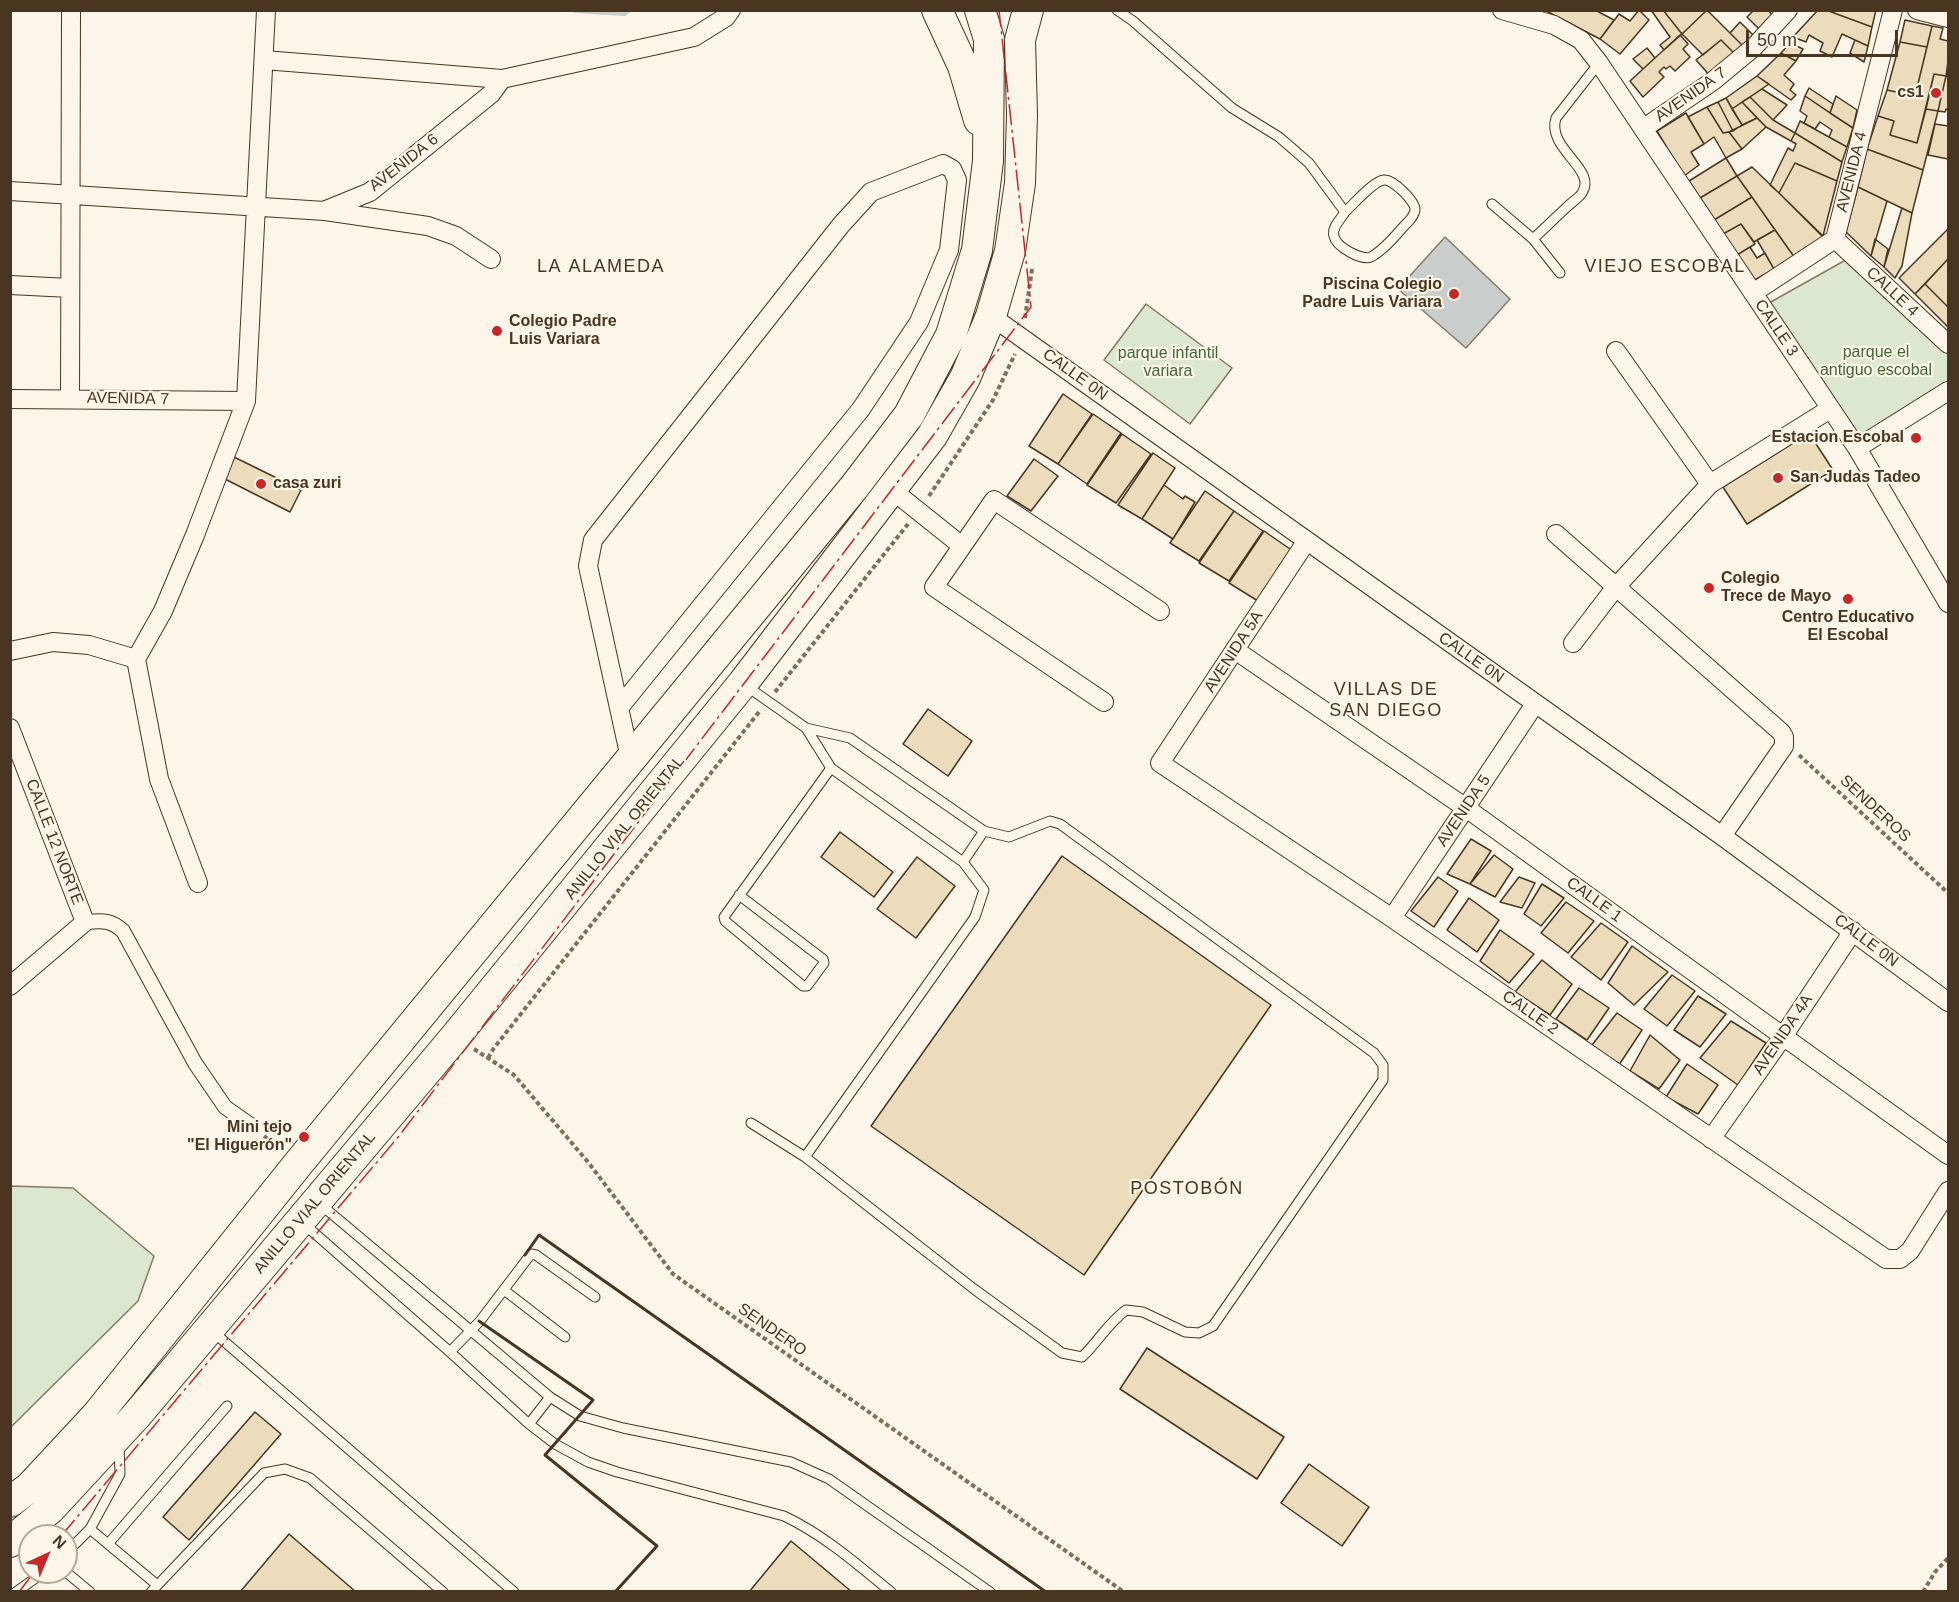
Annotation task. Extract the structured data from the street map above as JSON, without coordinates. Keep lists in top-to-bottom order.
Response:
{
  "streets": {
    "highway": ["ANILLO VIAL ORIENTAL"],
    "street": [
      "AVENIDA 7",
      "AVENIDA 6",
      "AVENIDA 4",
      "CALLE 4",
      "CALLE 3",
      "CALLE 0N",
      "AVENIDA 5A",
      "AVENIDA 5",
      "CALLE 12 NORTE",
      "CALLE 1",
      "CALLE 2",
      "AVENIDA 4A"
    ],
    "path": ["SENDEROS", "SENDERO"]
  },
  "crossings": [
    ["AVENIDA 7", "CALLE 3"],
    ["AVENIDA 4", "CALLE 4"],
    ["CALLE 0N", "AVENIDA 5A"],
    ["CALLE 0N", "AVENIDA 5"],
    ["CALLE 0N", "ANILLO VIAL ORIENTAL"],
    ["CALLE 0N", "AVENIDA 4A"],
    ["AVENIDA 5A", "CALLE 1"],
    ["AVENIDA 5A", "CALLE 2"],
    ["AVENIDA 5", "CALLE 1"],
    ["AVENIDA 5", "CALLE 2"],
    ["ANILLO VIAL ORIENTAL", "SENDERO"],
    ["CALLE 1", "AVENIDA 4A"],
    ["CALLE 2", "AVENIDA 4A"]
  ],
  "districts": [
    "LA ALAMEDA",
    "VIEJO ESCOBAL",
    "VILLAS DE SAN DIEGO",
    "POSTOBÓN"
  ],
  "parks": ["parque el antiguo escobal", "parque infantil variara"],
  "places": [
    "cs1",
    "Piscina Colegio Padre Luis Variara",
    "Colegio Padre Luis Variara",
    "Estacion Escobal",
    "San Judas Tadeo",
    "casa zuri",
    "Colegio Trece de Mayo",
    "Centro Educativo El Escobal",
    "Mini tejo \"El Higuerón\""
  ],
  "scale_bar": "50 m",
  "north": "top right"
}
